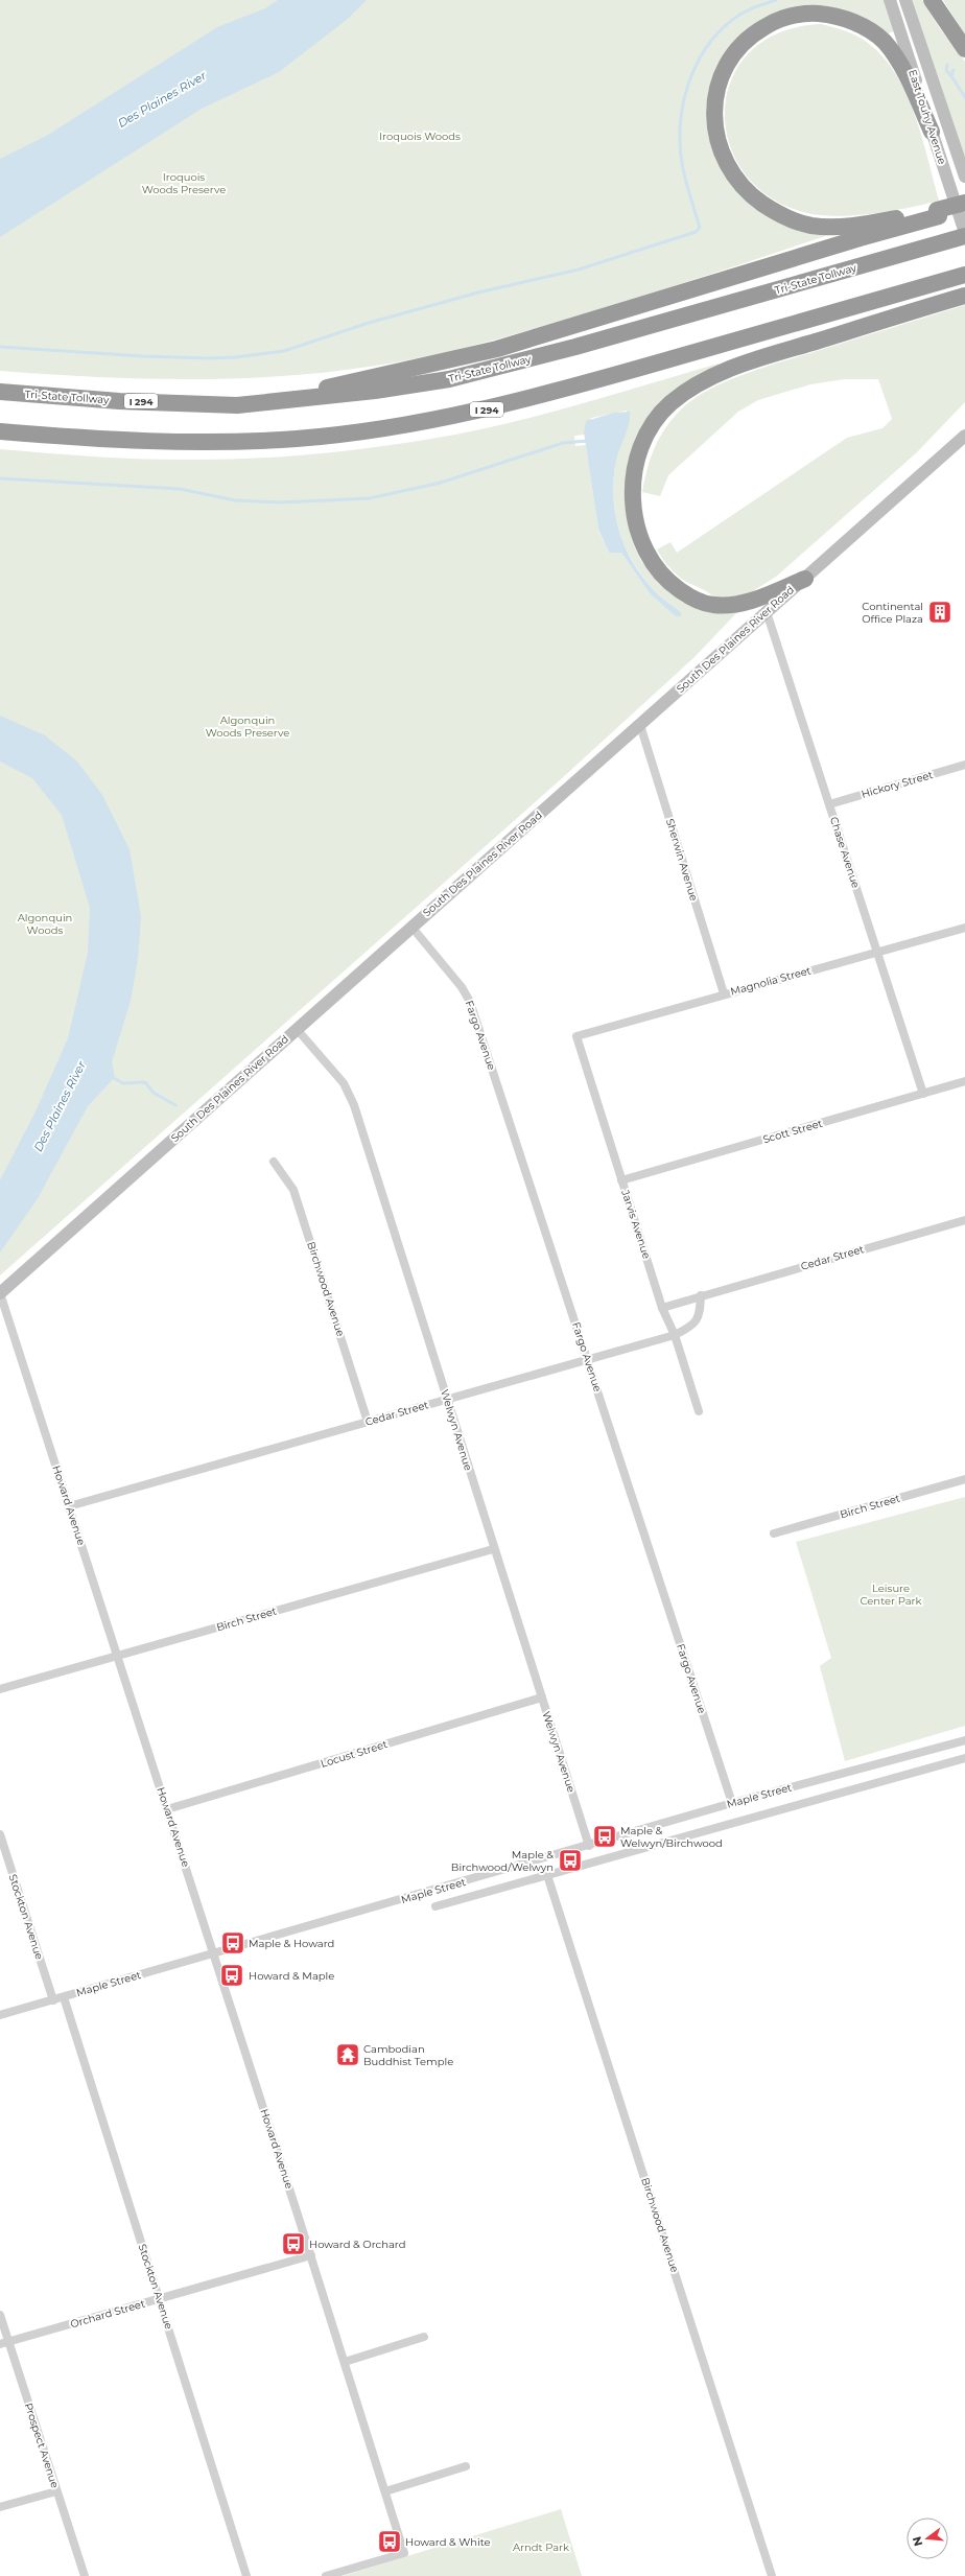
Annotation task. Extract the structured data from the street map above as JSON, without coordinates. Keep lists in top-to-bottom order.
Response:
{
  "streets": {
    "highway": ["Tri-State Tollway", "I 294"],
    "main road": ["East Touhy Avenue", "South Des Plaines River Road"],
    "street": [
      "Hickory Street",
      "Chase Avenue",
      "Sherwin Avenue",
      "Magnolia Street",
      "Fargo Avenue",
      "Scott Street",
      "Jarvis Avenue",
      "Cedar Street",
      "Birchwood Avenue",
      "Welwyn Avenue",
      "Howard Avenue",
      "Birch Street",
      "Locust Street",
      "Maple Street",
      "Stockton Avenue",
      "Orchard Street",
      "Prospect Avenue"
    ]
  },
  "crossings": [
    ["South Des Plaines River Road", "Chase Avenue"],
    ["South Des Plaines River Road", "Sherwin Avenue"],
    ["South Des Plaines River Road", "Fargo Avenue"],
    ["South Des Plaines River Road", "Welwyn Avenue"],
    ["South Des Plaines River Road", "Howard Avenue"],
    ["Hickory Street", "Chase Avenue"],
    ["Chase Avenue", "Magnolia Street"],
    ["Chase Avenue", "Scott Street"],
    ["Sherwin Avenue", "Magnolia Street"],
    ["Magnolia Street", "Jarvis Avenue"],
    ["Fargo Avenue", "Cedar Street"],
    ["Fargo Avenue", "Maple Street"],
    ["Scott Street", "Jarvis Avenue"],
    ["Jarvis Avenue", "Cedar Street"],
    ["Cedar Street", "Birchwood Avenue"],
    ["Cedar Street", "Welwyn Avenue"],
    ["Cedar Street", "Howard Avenue"],
    ["Birchwood Avenue", "Maple Street"],
    ["Welwyn Avenue", "Birch Street"],
    ["Welwyn Avenue", "Locust Street"],
    ["Welwyn Avenue", "Maple Street"],
    ["Howard Avenue", "Birch Street"],
    ["Howard Avenue", "Locust Street"],
    ["Howard Avenue", "Maple Street"],
    ["Howard Avenue", "Orchard Street"],
    ["Maple Street", "Stockton Avenue"],
    ["Stockton Avenue", "Orchard Street"],
    ["Orchard Street", "Prospect Avenue"]
  ],
  "water": ["Des Plaines River"],
  "parks": [
    "Iroquois Woods",
    "Iroquois Woods Preserve",
    "Algonquin Woods Preserve",
    "Algonquin Woods",
    "Leisure Center Park",
    "Arndt Park"
  ],
  "places": {
    "building": ["Continental Office Plaza"],
    "bus stop": [
      "Maple & Welwyn/Birchwood",
      "Maple & Birchwood/Welwyn",
      "Maple & Howard",
      "Howard & Maple",
      "Howard & Orchard",
      "Howard & White"
    ],
    "temple": ["Cambodian Buddhist Temple"]
  },
  "north": "left"
}
